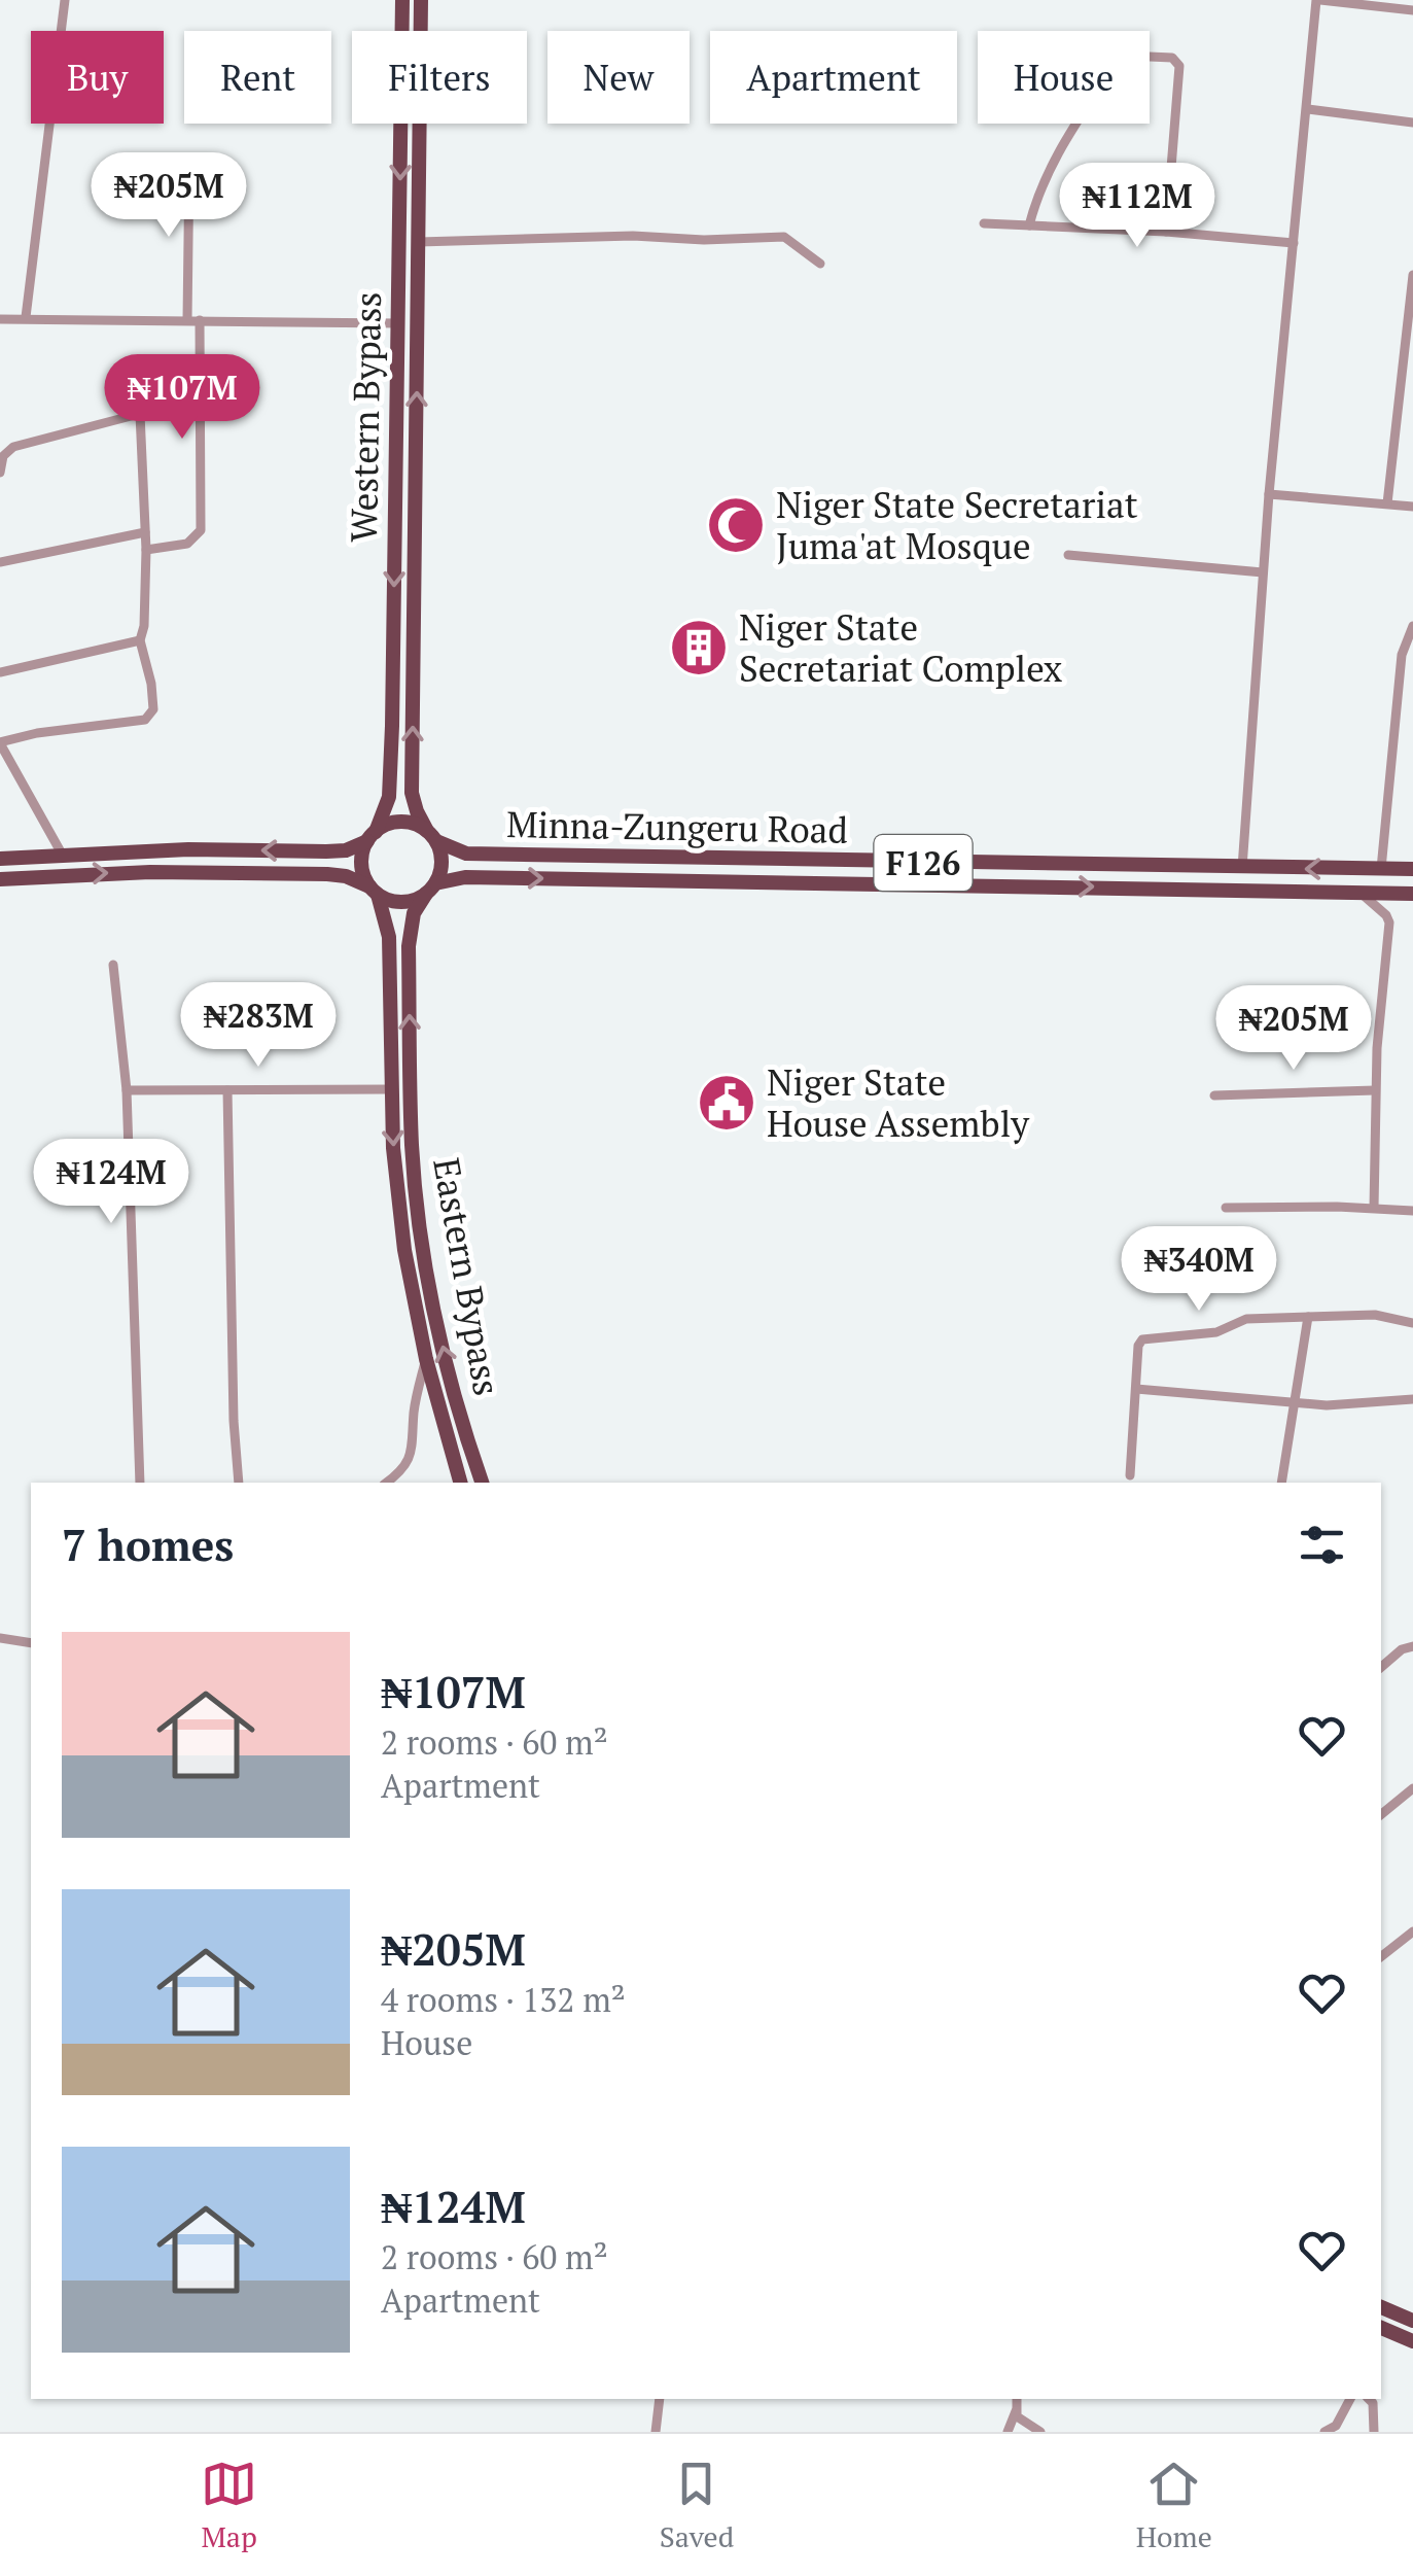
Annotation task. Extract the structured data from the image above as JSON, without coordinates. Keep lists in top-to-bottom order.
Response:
{
  "streets": {
    "main road": [
      "Western Bypass",
      "Minna-Zungeru Road",
      "F126",
      "Eastern Bypass"
    ]
  },
  "crossings": [
    ["Western Bypass", "Minna-Zungeru Road"],
    ["Western Bypass", "F126"],
    ["Western Bypass", "Eastern Bypass"],
    ["Minna-Zungeru Road", "F126"],
    ["Minna-Zungeru Road", "Eastern Bypass"],
    ["F126", "Eastern Bypass"]
  ],
  "places": {
    "mosque": ["Niger State Secretariat Juma'at Mosque"],
    "building": ["Niger State Secretariat Complex"],
    "public building": ["Niger State House Assembly"]
  },
  "page": {
    "chip": [
      "Buy",
      "Rent",
      "Filters",
      "New",
      "Apartment",
      "House"
    ],
    "price": [
      "₦205M",
      "₦112M",
      "₦107M",
      "₦283M",
      "₦205M",
      "₦124M",
      "₦340M"
    ],
    "heading": "7 homes",
    "list": [
      {
        "name": "₦107M",
        "note": "2 rooms · 60 m² · Apartment"
      },
      {
        "name": "₦205M",
        "note": "4 rooms · 132 m² · House"
      },
      {
        "name": "₦124M",
        "note": "2 rooms · 60 m² · Apartment"
      }
    ],
    "tabs": ["Map", "Saved", "Home"]
  }
}
